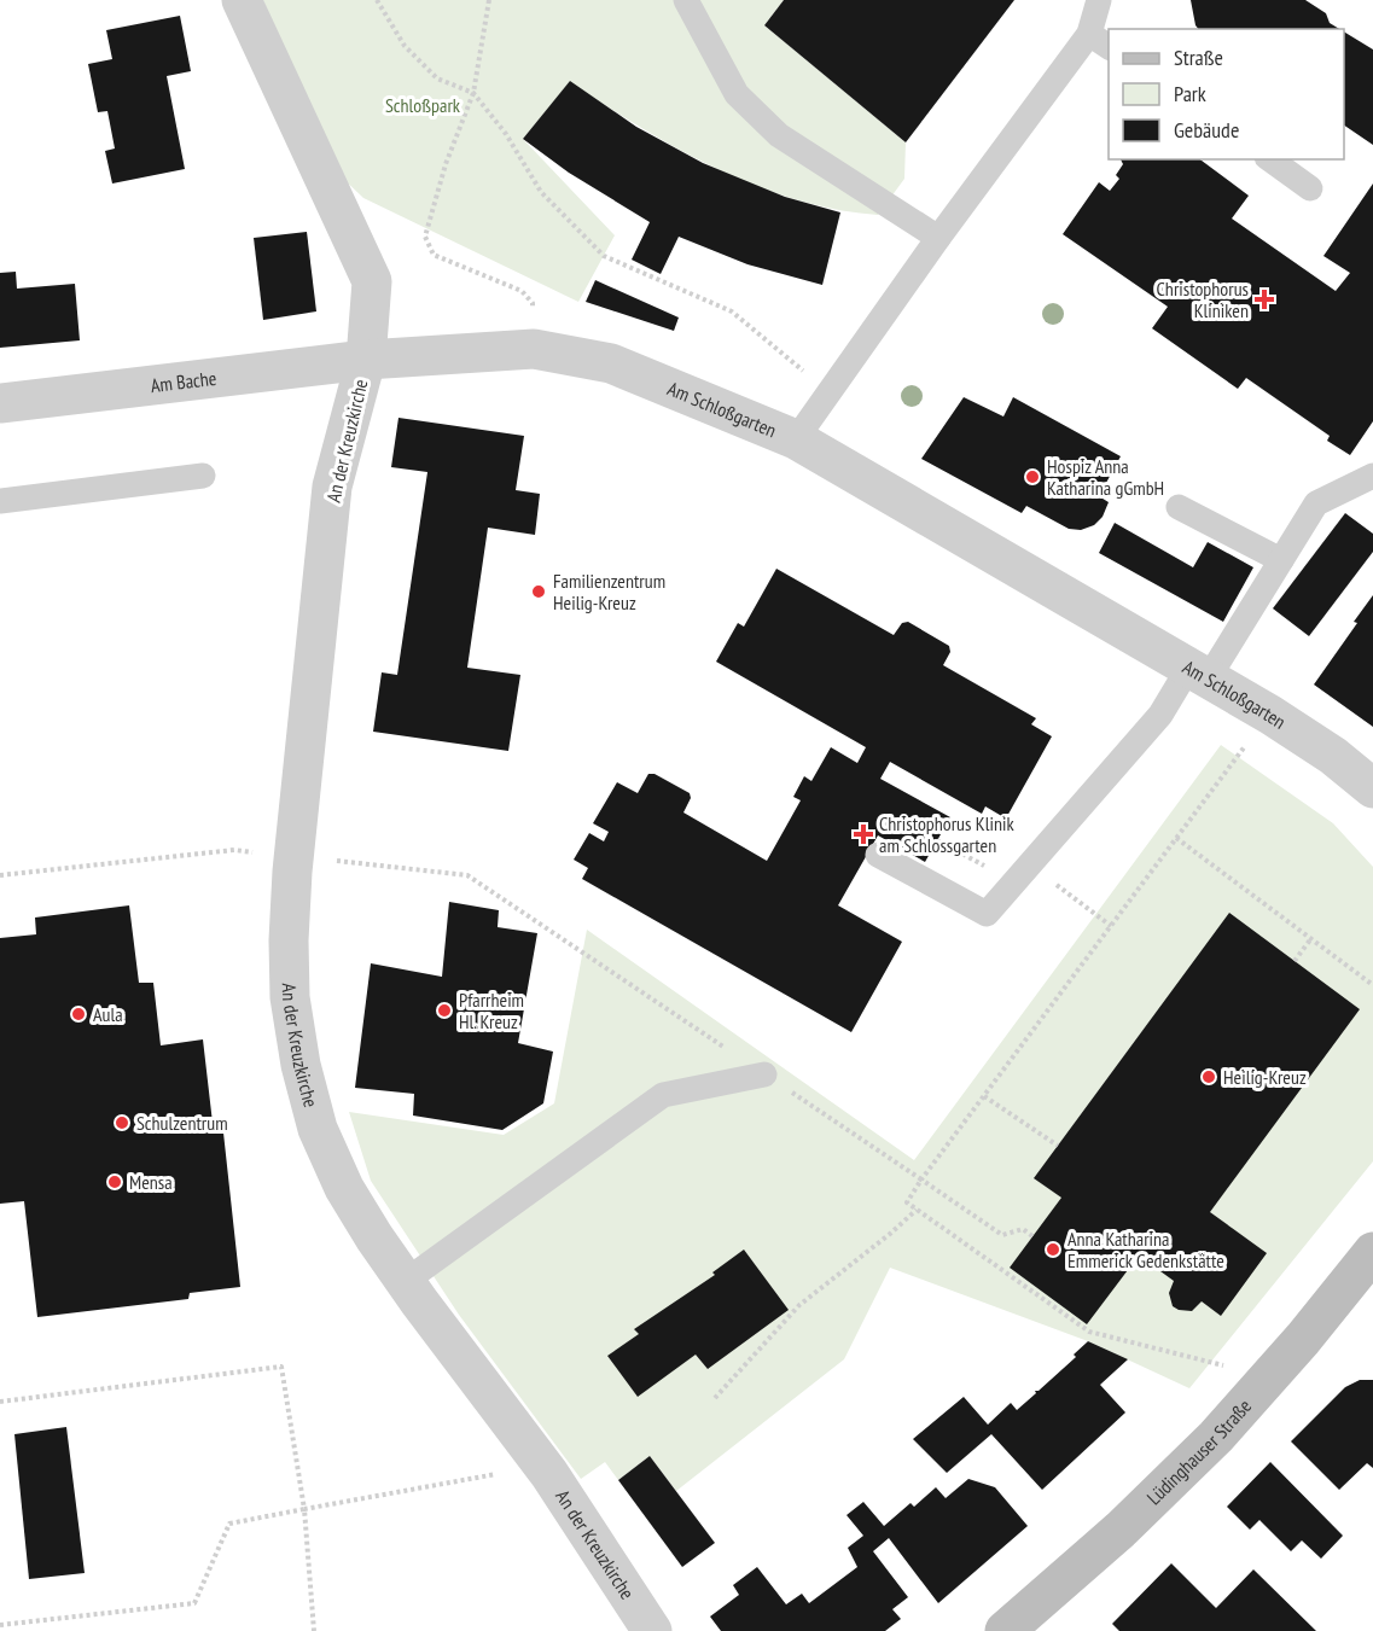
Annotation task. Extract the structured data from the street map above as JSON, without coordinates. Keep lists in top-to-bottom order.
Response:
{
  "streets": {
    "street": [
      "Am Bache",
      "Am Schloßgarten",
      "An der Kreuzkirche",
      "Lüdinghauser Straße"
    ]
  },
  "crossings": [
    ["Am Bache", "Am Schloßgarten"],
    ["Am Bache", "An der Kreuzkirche"],
    ["Am Schloßgarten", "An der Kreuzkirche"]
  ],
  "parks": ["Schloßpark"],
  "places": {
    "health": ["Christophorus Kliniken", "Christophorus Klinik am Schlossgarten"],
    "other": [
      "Hospiz Anna Katharina gGmbH",
      "Familienzentrum Heilig-Kreuz",
      "Pfarrheim Hl. Kreuz",
      "Aula",
      "Heilig-Kreuz",
      "Schulzentrum",
      "Mensa",
      "Anna Katharina Emmerick Gedenkstätte"
    ]
  },
  "legend": ["Straße", "Park", "Gebäude"]
}
